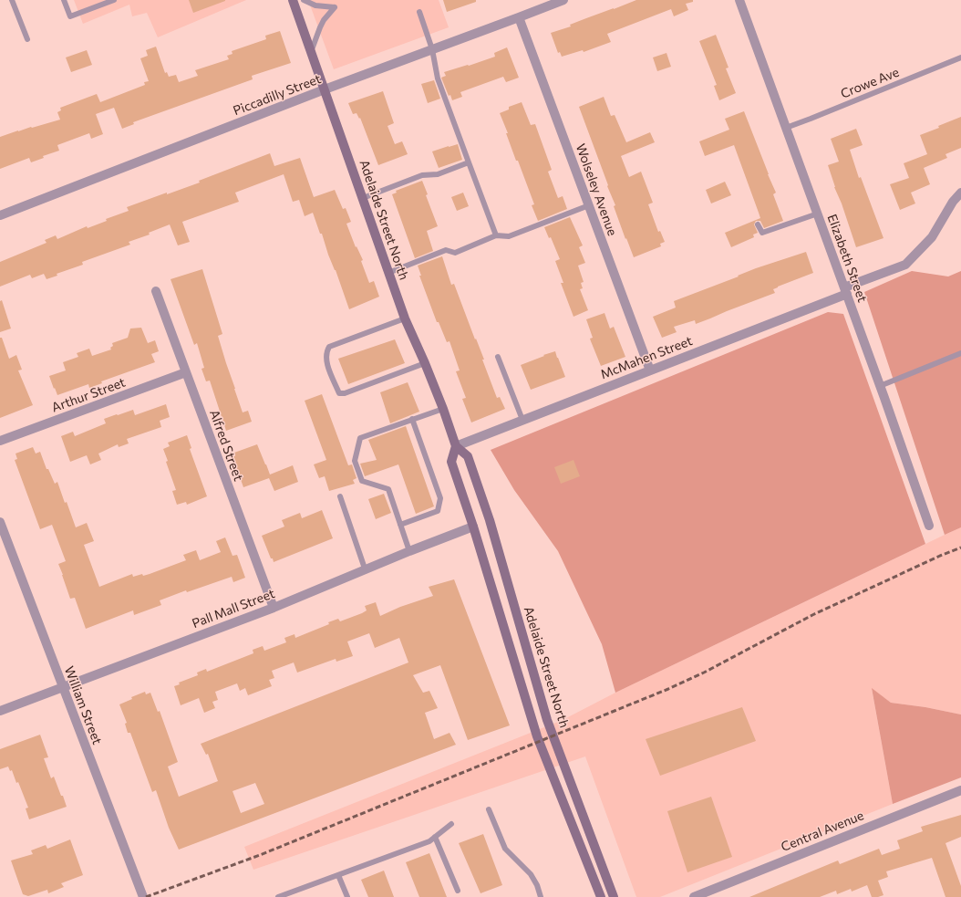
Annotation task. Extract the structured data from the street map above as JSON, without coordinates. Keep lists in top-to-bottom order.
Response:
{
  "streets": {
    "main road": ["Adelaide Street North"],
    "street": [
      "Piccadilly Street",
      "Wolseley Avenue",
      "Elizabeth Street",
      "McMahen Street",
      "Arthur Street",
      "Alfred Street",
      "Pall Mall Street",
      "William Street",
      "Central Avenue"
    ],
    "lane": ["Crowe Ave"]
  },
  "crossings": [
    ["Crowe Ave", "Elizabeth Street"],
    ["Piccadilly Street", "Wolseley Avenue"],
    ["Piccadilly Street", "Adelaide Street North"],
    ["Wolseley Avenue", "McMahen Street"],
    ["Adelaide Street North", "McMahen Street"],
    ["Adelaide Street North", "Pall Mall Street"],
    ["Elizabeth Street", "McMahen Street"],
    ["Arthur Street", "Alfred Street"],
    ["Alfred Street", "Pall Mall Street"],
    ["Pall Mall Street", "William Street"]
  ]
}
